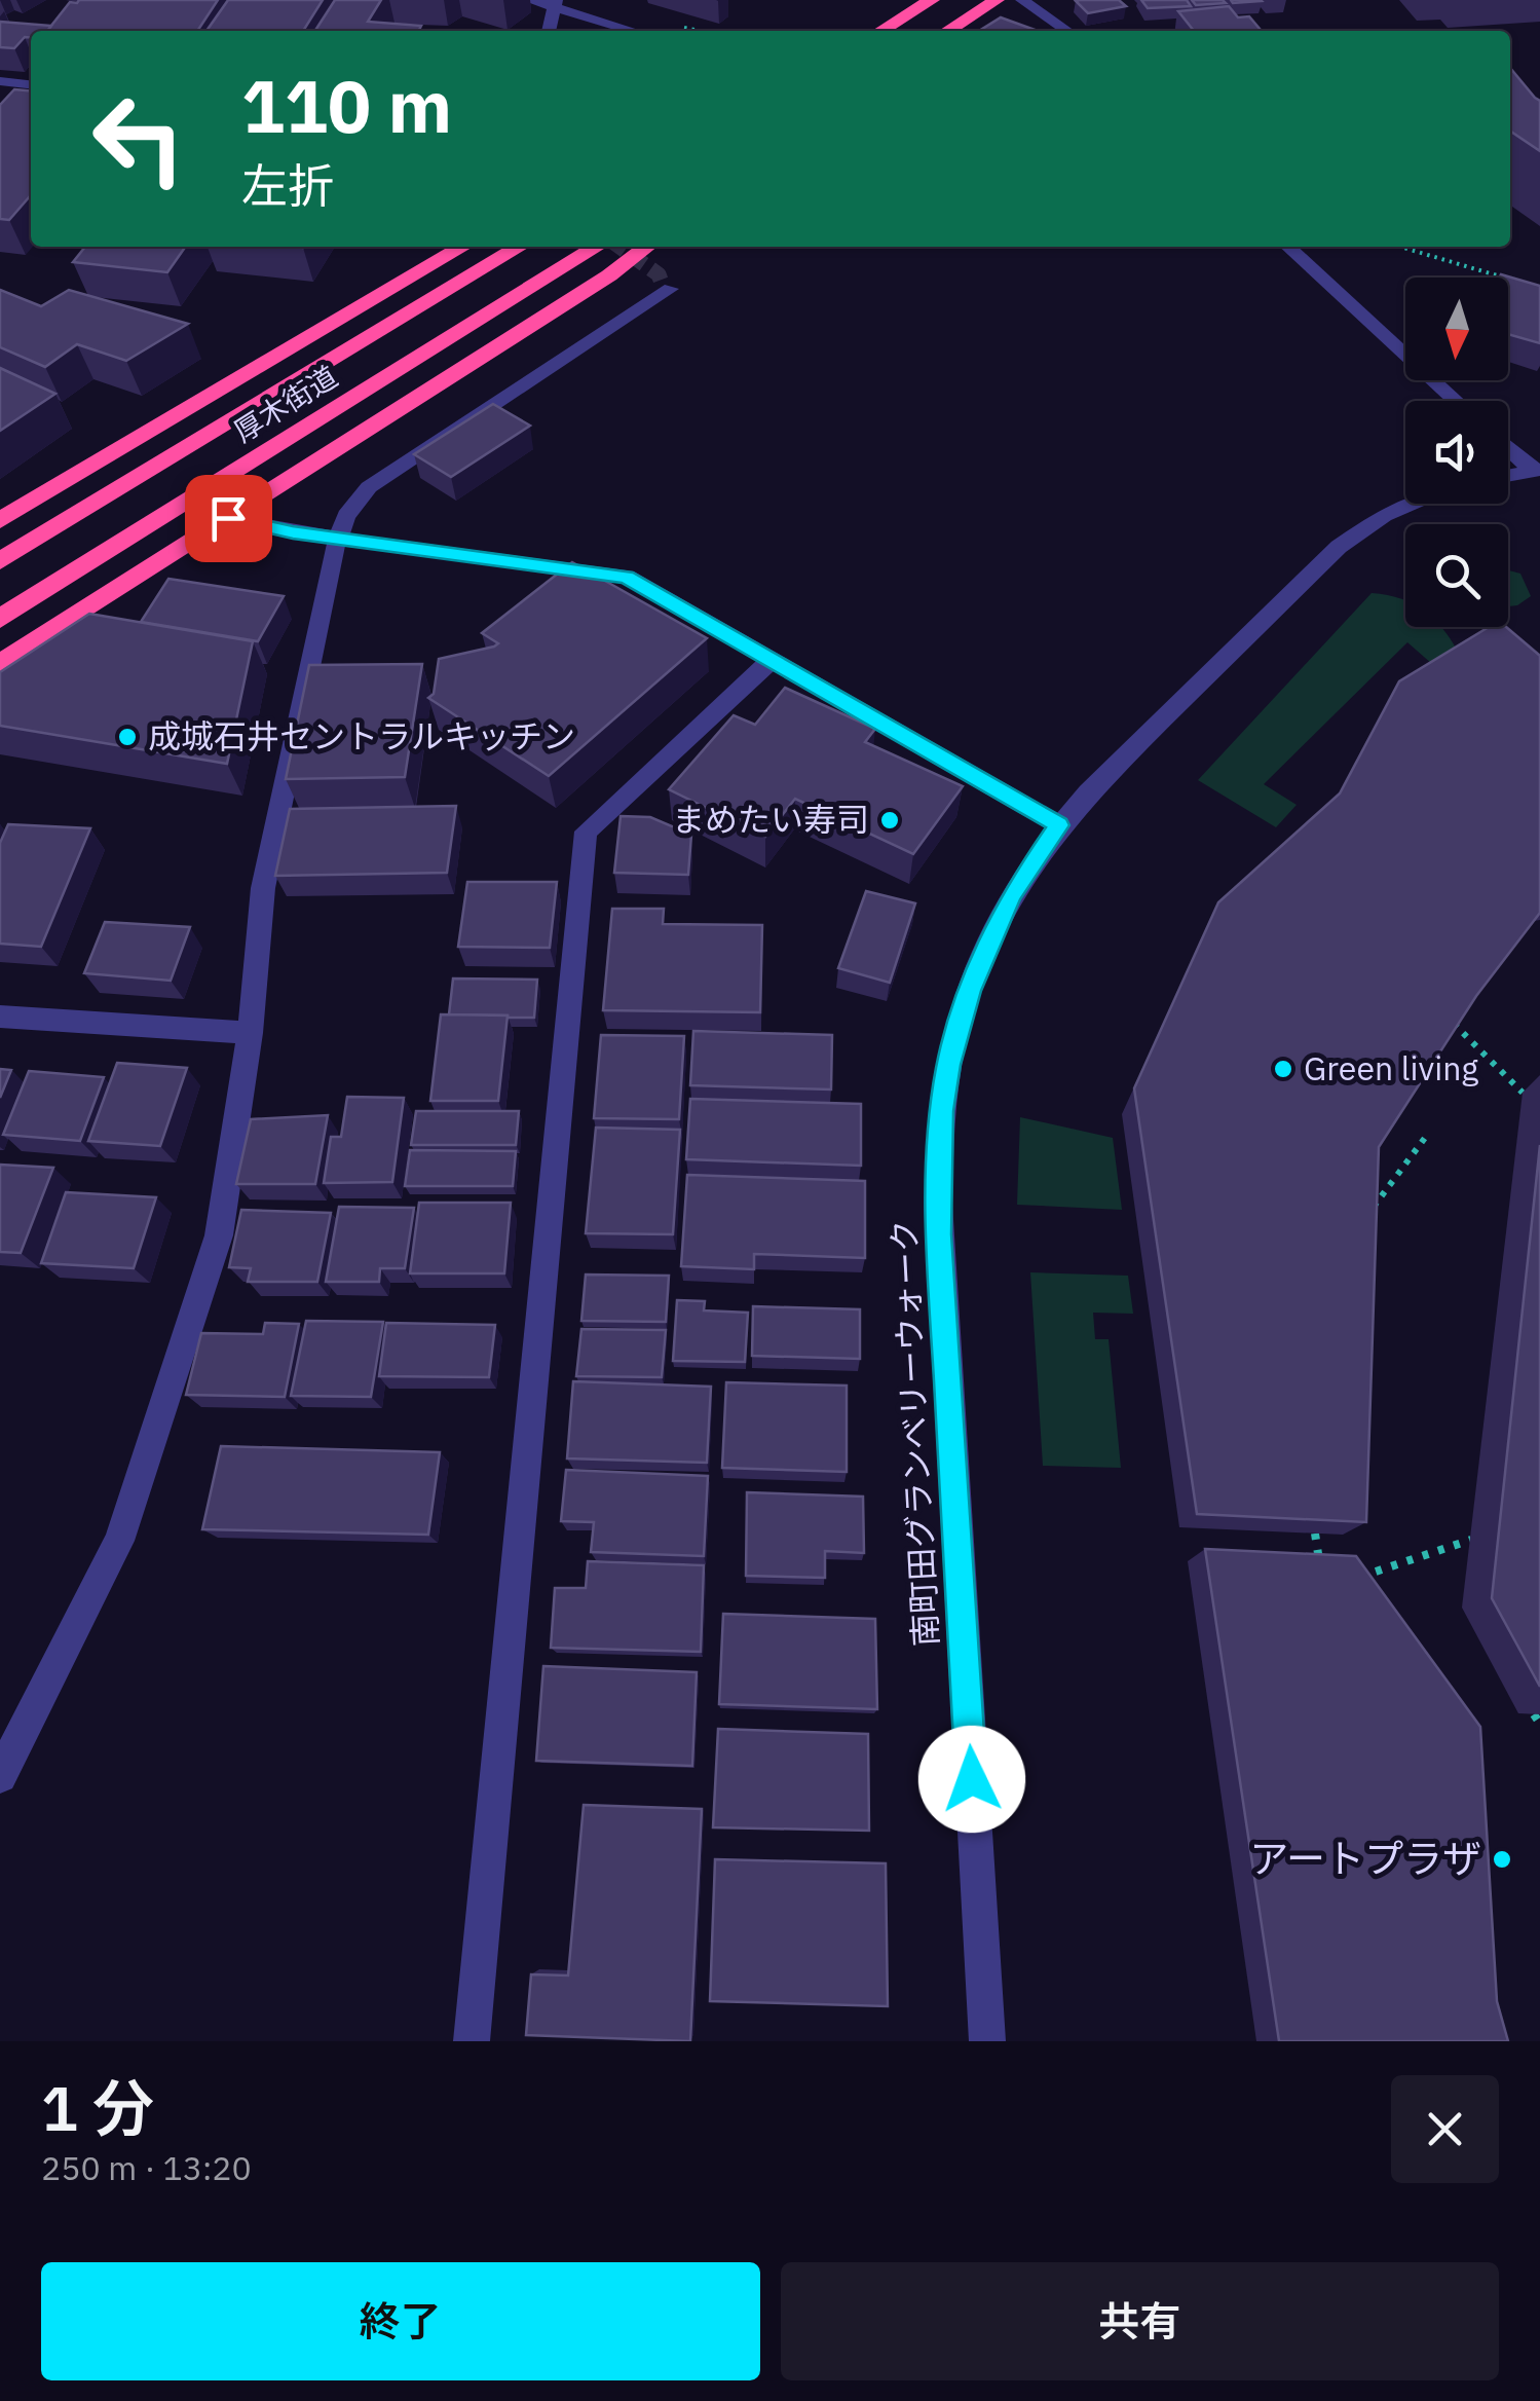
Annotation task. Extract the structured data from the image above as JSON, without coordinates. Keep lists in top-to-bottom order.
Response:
{
  "streets": {
    "highway": ["厚木街道"],
    "street": ["南町田グランベリーウォーク"]
  },
  "places": [
    "成城石井セントラルキッチン",
    "まめたい寿司",
    "Green living",
    "アートプラザ"
  ],
  "north": "bottom",
  "page": {
    "turn": ["110 m", "左折"],
    "heading": ["1 分", "250 m · 13:20"],
    "buttons": ["終了", "共有"]
  }
}
